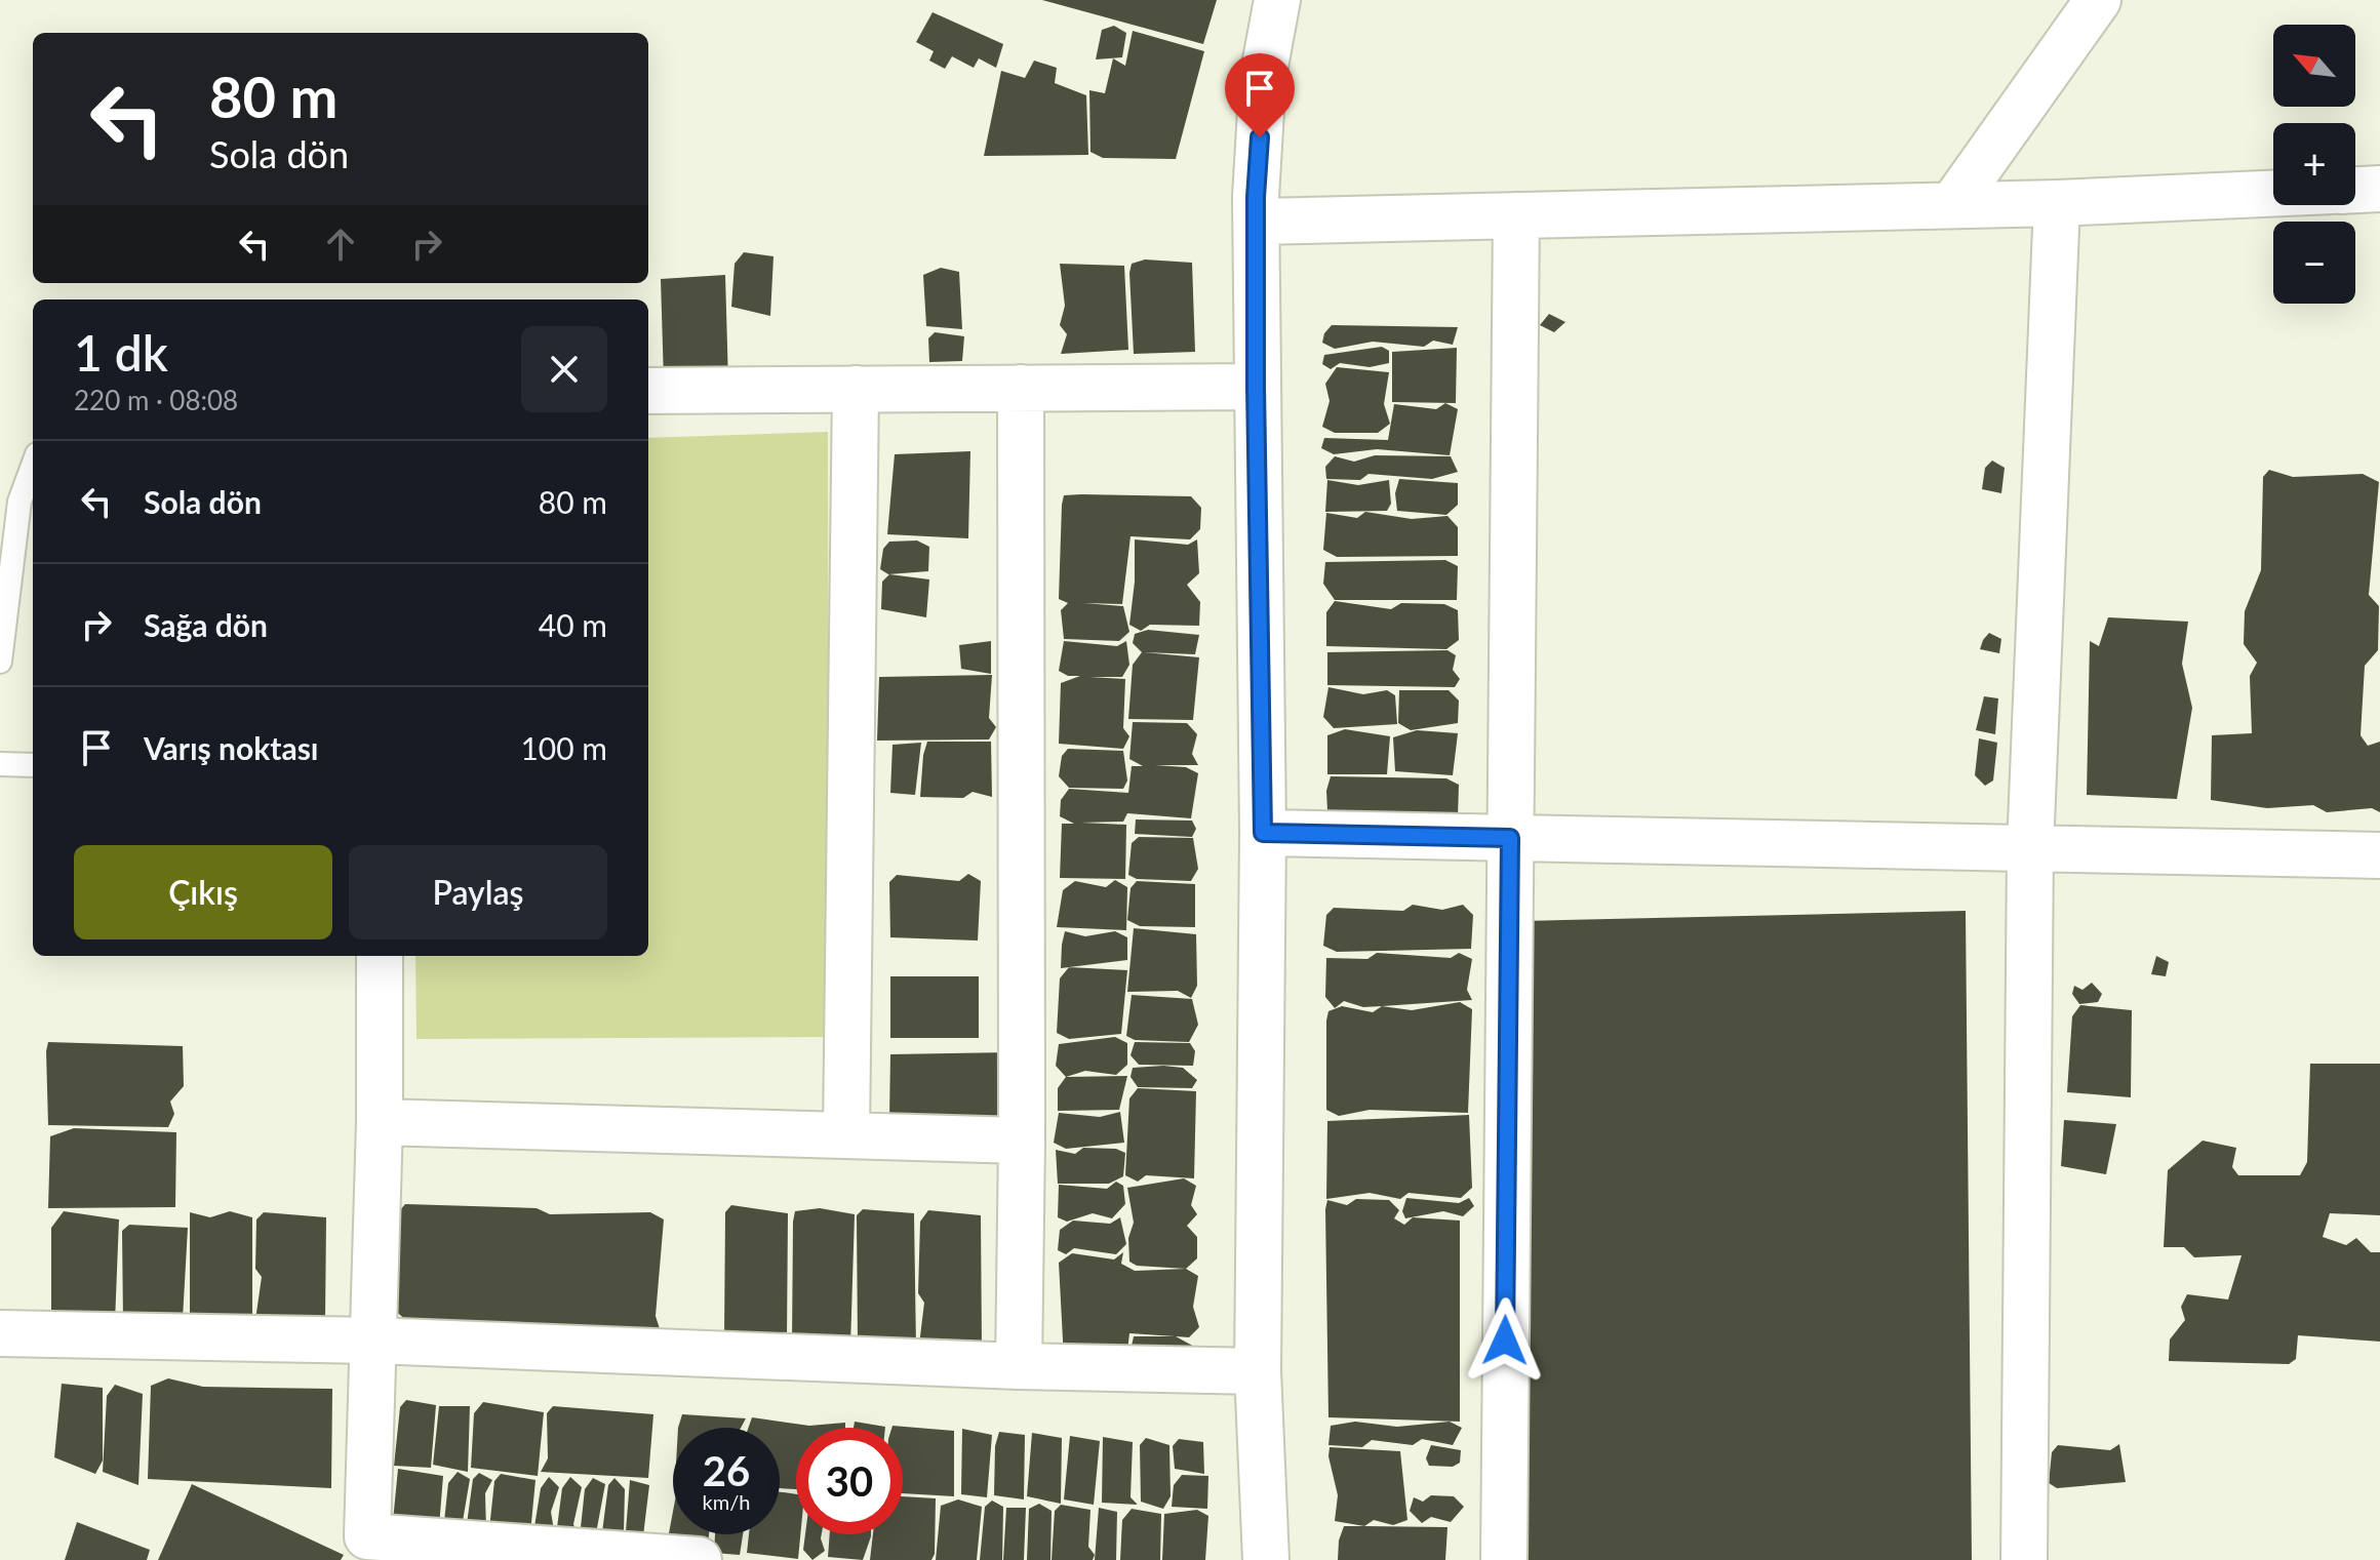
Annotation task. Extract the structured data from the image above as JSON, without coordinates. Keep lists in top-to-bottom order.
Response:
{
  "north": "top left",
  "page": {
    "map_buttons": ["+", "−"],
    "turn": ["80 m", "Sola dön"],
    "heading": ["1 dk", "220 m · 08:08"],
    "list": [
      {
        "name": "Sola dön",
        "value": "80 m"
      },
      {
        "name": "Sağa dön",
        "value": "40 m"
      },
      {
        "name": "Varış noktası",
        "value": "100 m"
      }
    ],
    "buttons": ["Çıkış", "Paylaş"],
    "speed": "26 km/h",
    "limit": "30"
  }
}
